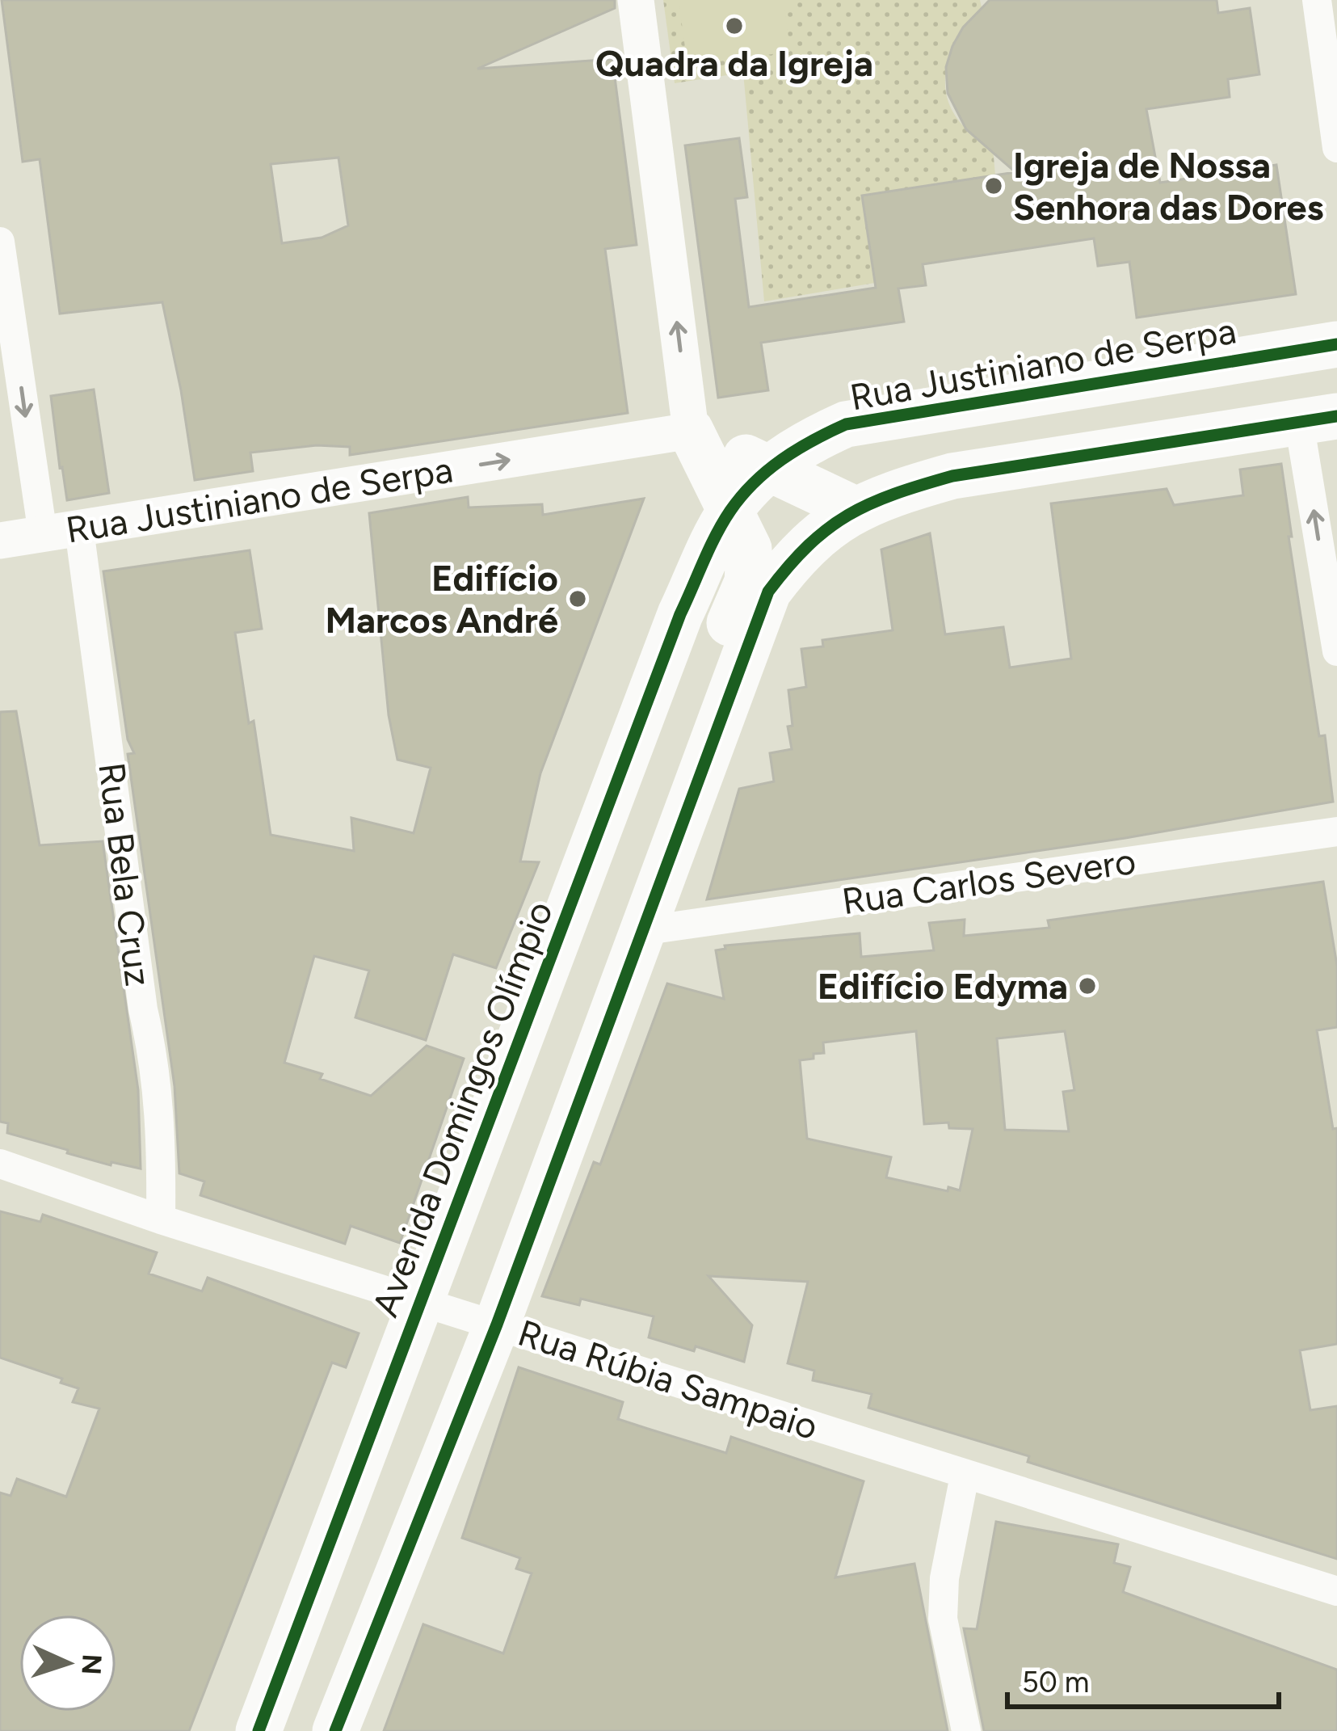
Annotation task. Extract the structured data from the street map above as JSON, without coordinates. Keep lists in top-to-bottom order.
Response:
{
  "streets": {
    "main road": ["Rua Justiniano de Serpa", "Avenida Domingos Olímpio"],
    "street": ["Rua Bela Cruz", "Rua Carlos Severo", "Rua Rúbia Sampaio"]
  },
  "crossings": [
    ["Rua Justiniano de Serpa", "Rua Bela Cruz"],
    ["Rua Justiniano de Serpa", "Avenida Domingos Olímpio"],
    ["Rua Bela Cruz", "Rua Rúbia Sampaio"],
    ["Avenida Domingos Olímpio", "Rua Rúbia Sampaio"]
  ],
  "one_way": ["Rua Justiniano de Serpa"],
  "places": [
    "Quadra da Igreja",
    "Igreja de Nossa Senhora das Dores",
    "Edifício Marcos André",
    "Edifício Edyma"
  ],
  "scale_bar": "50 m",
  "north": "right"
}
